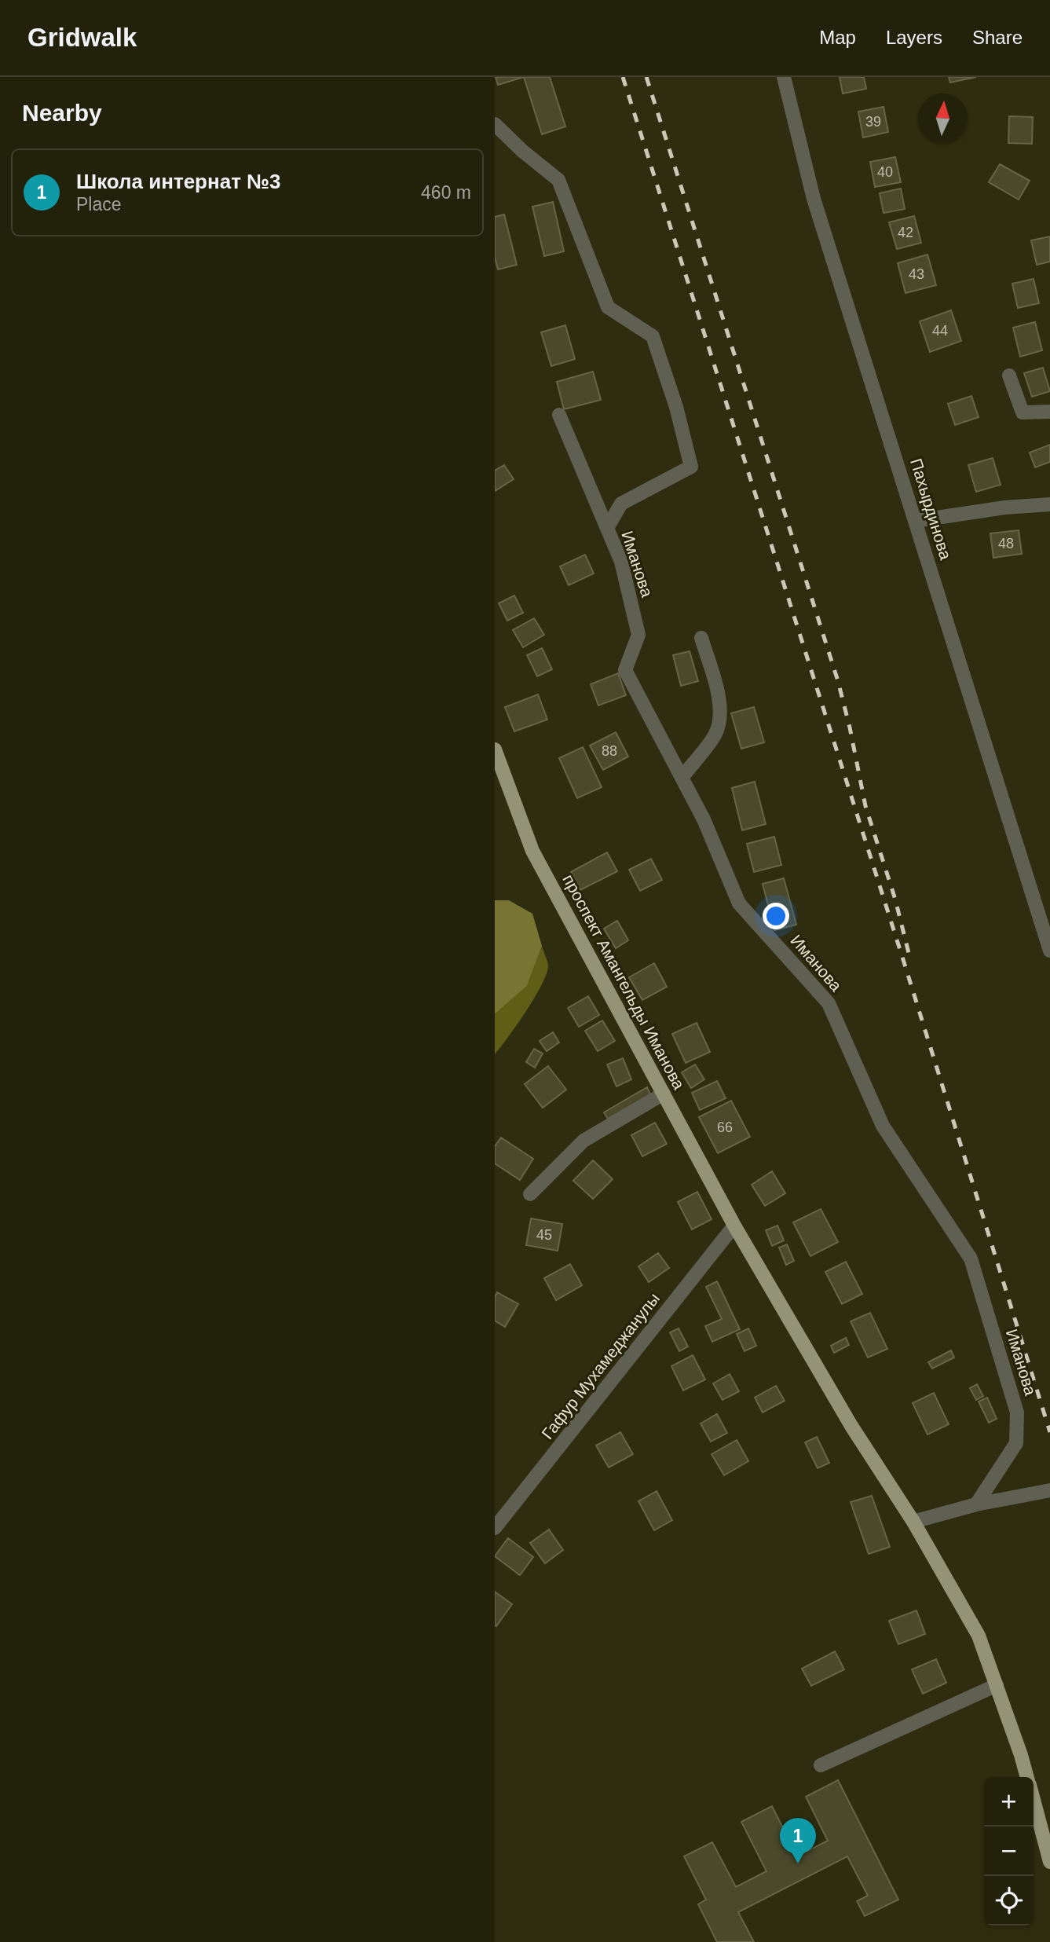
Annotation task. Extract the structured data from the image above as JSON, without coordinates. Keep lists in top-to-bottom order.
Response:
{
  "streets": {
    "main road": ["проспект Амангельды Иманова"],
    "street": ["Пахырдинова", "Иманова", "Гафур Мухамеджанулы"]
  },
  "crossings": [
    ["проспект Амангельды Иманова", "Гафур Мухамеджанулы"]
  ],
  "house_numbers": [
    "39",
    "40",
    "42",
    "43",
    "44",
    "48",
    "88",
    "66",
    "45"
  ],
  "north": "top",
  "page": {
    "header": "Gridwalk",
    "nav": ["Map", "Layers", "Share"],
    "heading": "Nearby",
    "list": [
      {
        "mark": "1",
        "name": "Школа интернат №3",
        "note": "Place",
        "value": "460 m"
      }
    ],
    "map_buttons": ["+", "−"],
    "pins": "1"
  }
}
